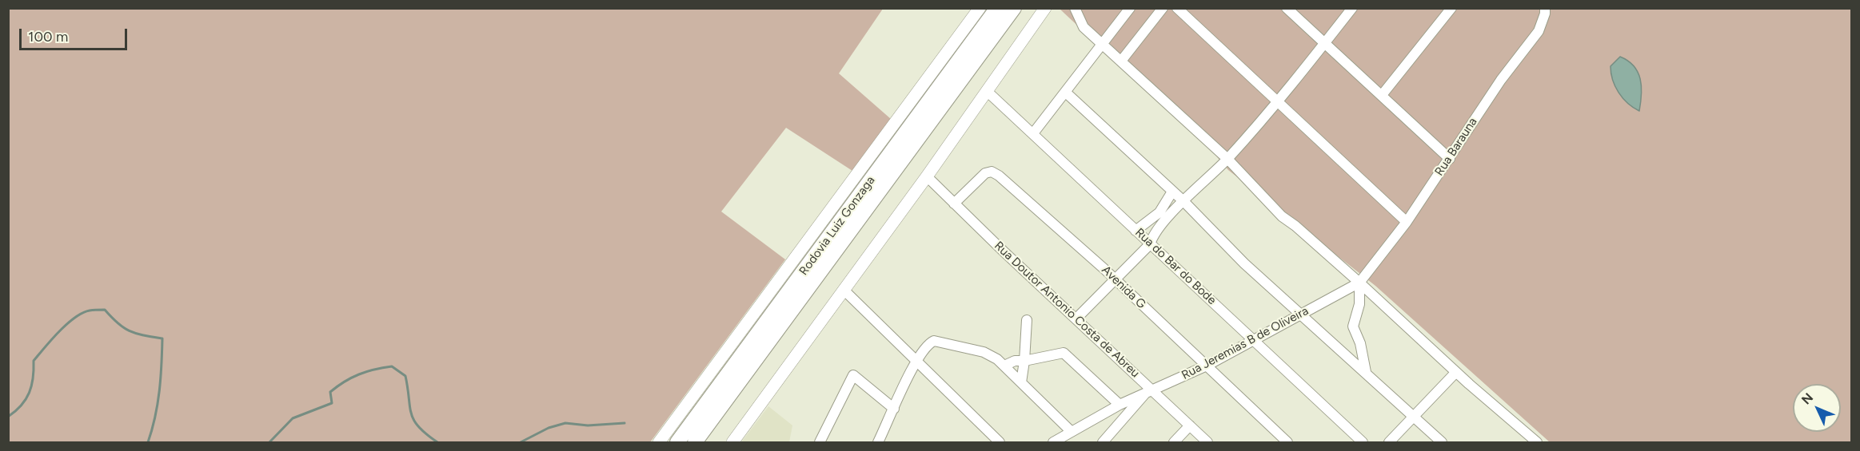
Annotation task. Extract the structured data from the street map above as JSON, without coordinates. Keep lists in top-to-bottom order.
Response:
{
  "streets": {
    "highway": ["Rodovia Luiz Gonzaga"],
    "street": [
      "Rua Barauna",
      "Rua do Bar do Bode",
      "Avenida G",
      "Rua Doutor Antonio Costa de Abreu",
      "Rua Jeremias B de Oliveira"
    ]
  },
  "crossings": [
    ["Rua Barauna", "Rua Jeremias B de Oliveira"],
    ["Rua do Bar do Bode", "Rua Jeremias B de Oliveira"],
    ["Avenida G", "Rua Doutor Antonio Costa de Abreu"],
    ["Avenida G", "Rua Jeremias B de Oliveira"],
    ["Rua Doutor Antonio Costa de Abreu", "Rua Jeremias B de Oliveira"]
  ],
  "scale_bar": "100 m",
  "north": "top left"
}
